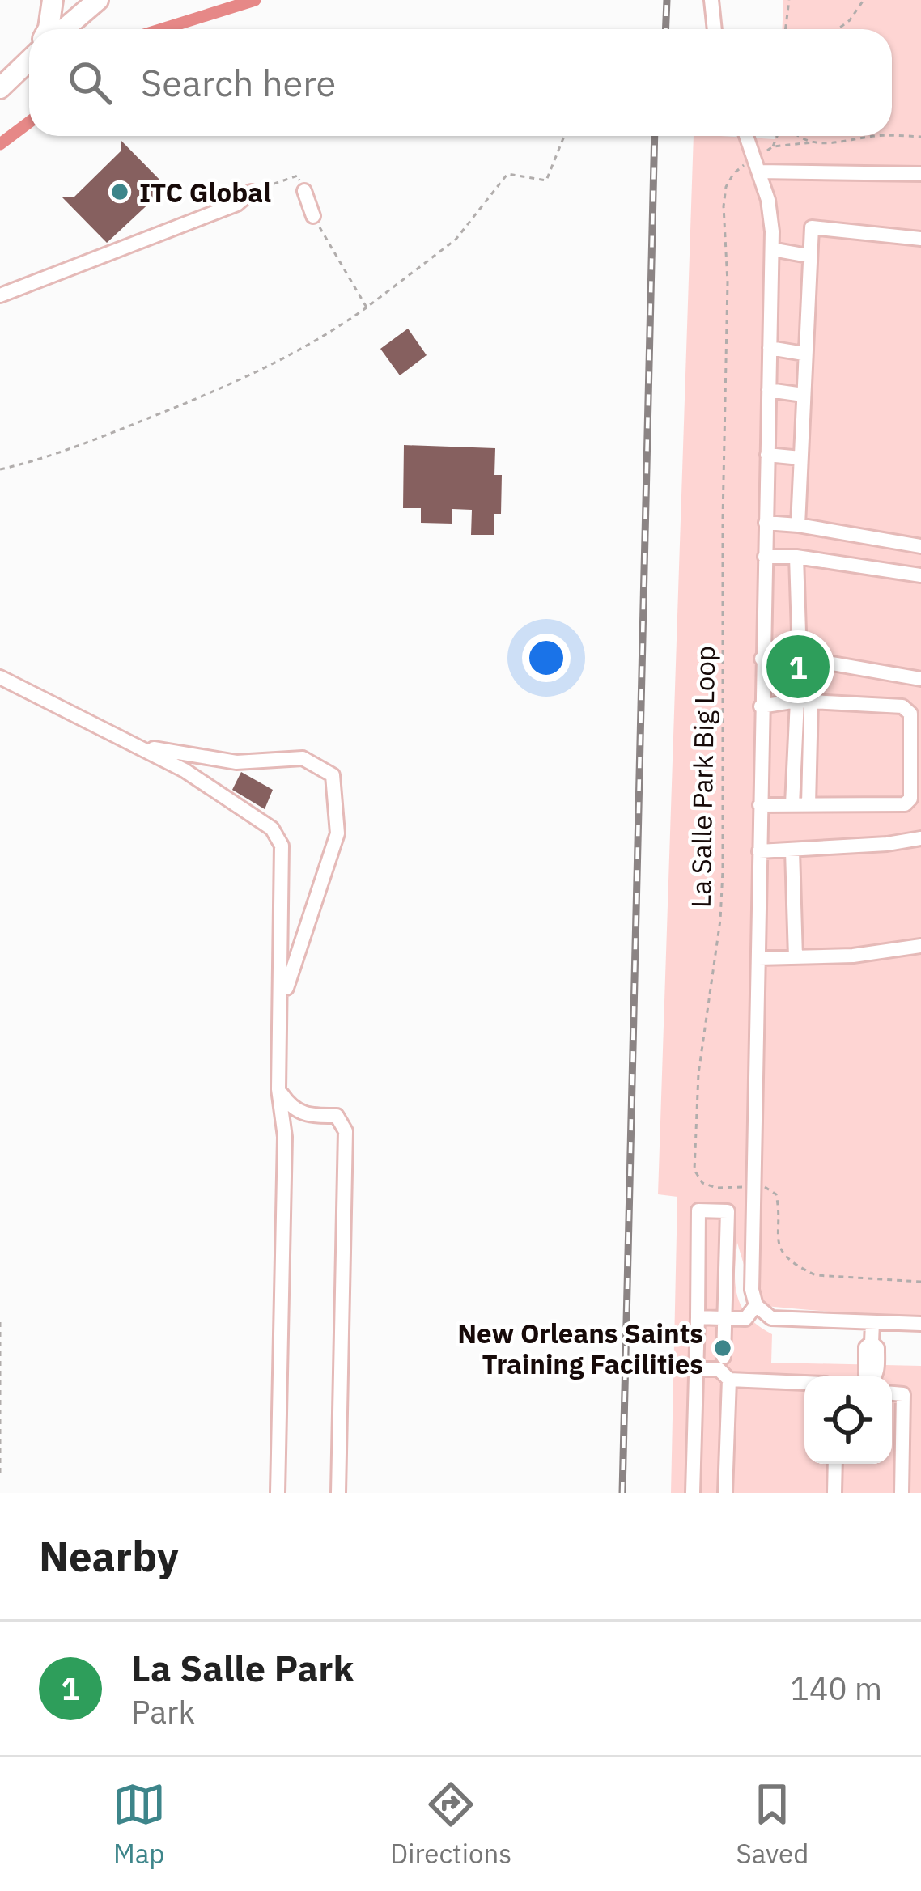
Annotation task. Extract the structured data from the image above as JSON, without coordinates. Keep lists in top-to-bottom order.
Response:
{
  "streets": {
    "path": ["La Salle Park Big Loop"]
  },
  "places": ["ITC Global", "New Orleans Saints Training Facilities"],
  "page": {
    "search": "Search here",
    "pins": "1",
    "heading": "Nearby",
    "list": [
      {
        "mark": "1",
        "name": "La Salle Park",
        "note": "Park",
        "value": "140 m"
      }
    ],
    "nav": ["Map", "Directions", "Saved"]
  }
}
